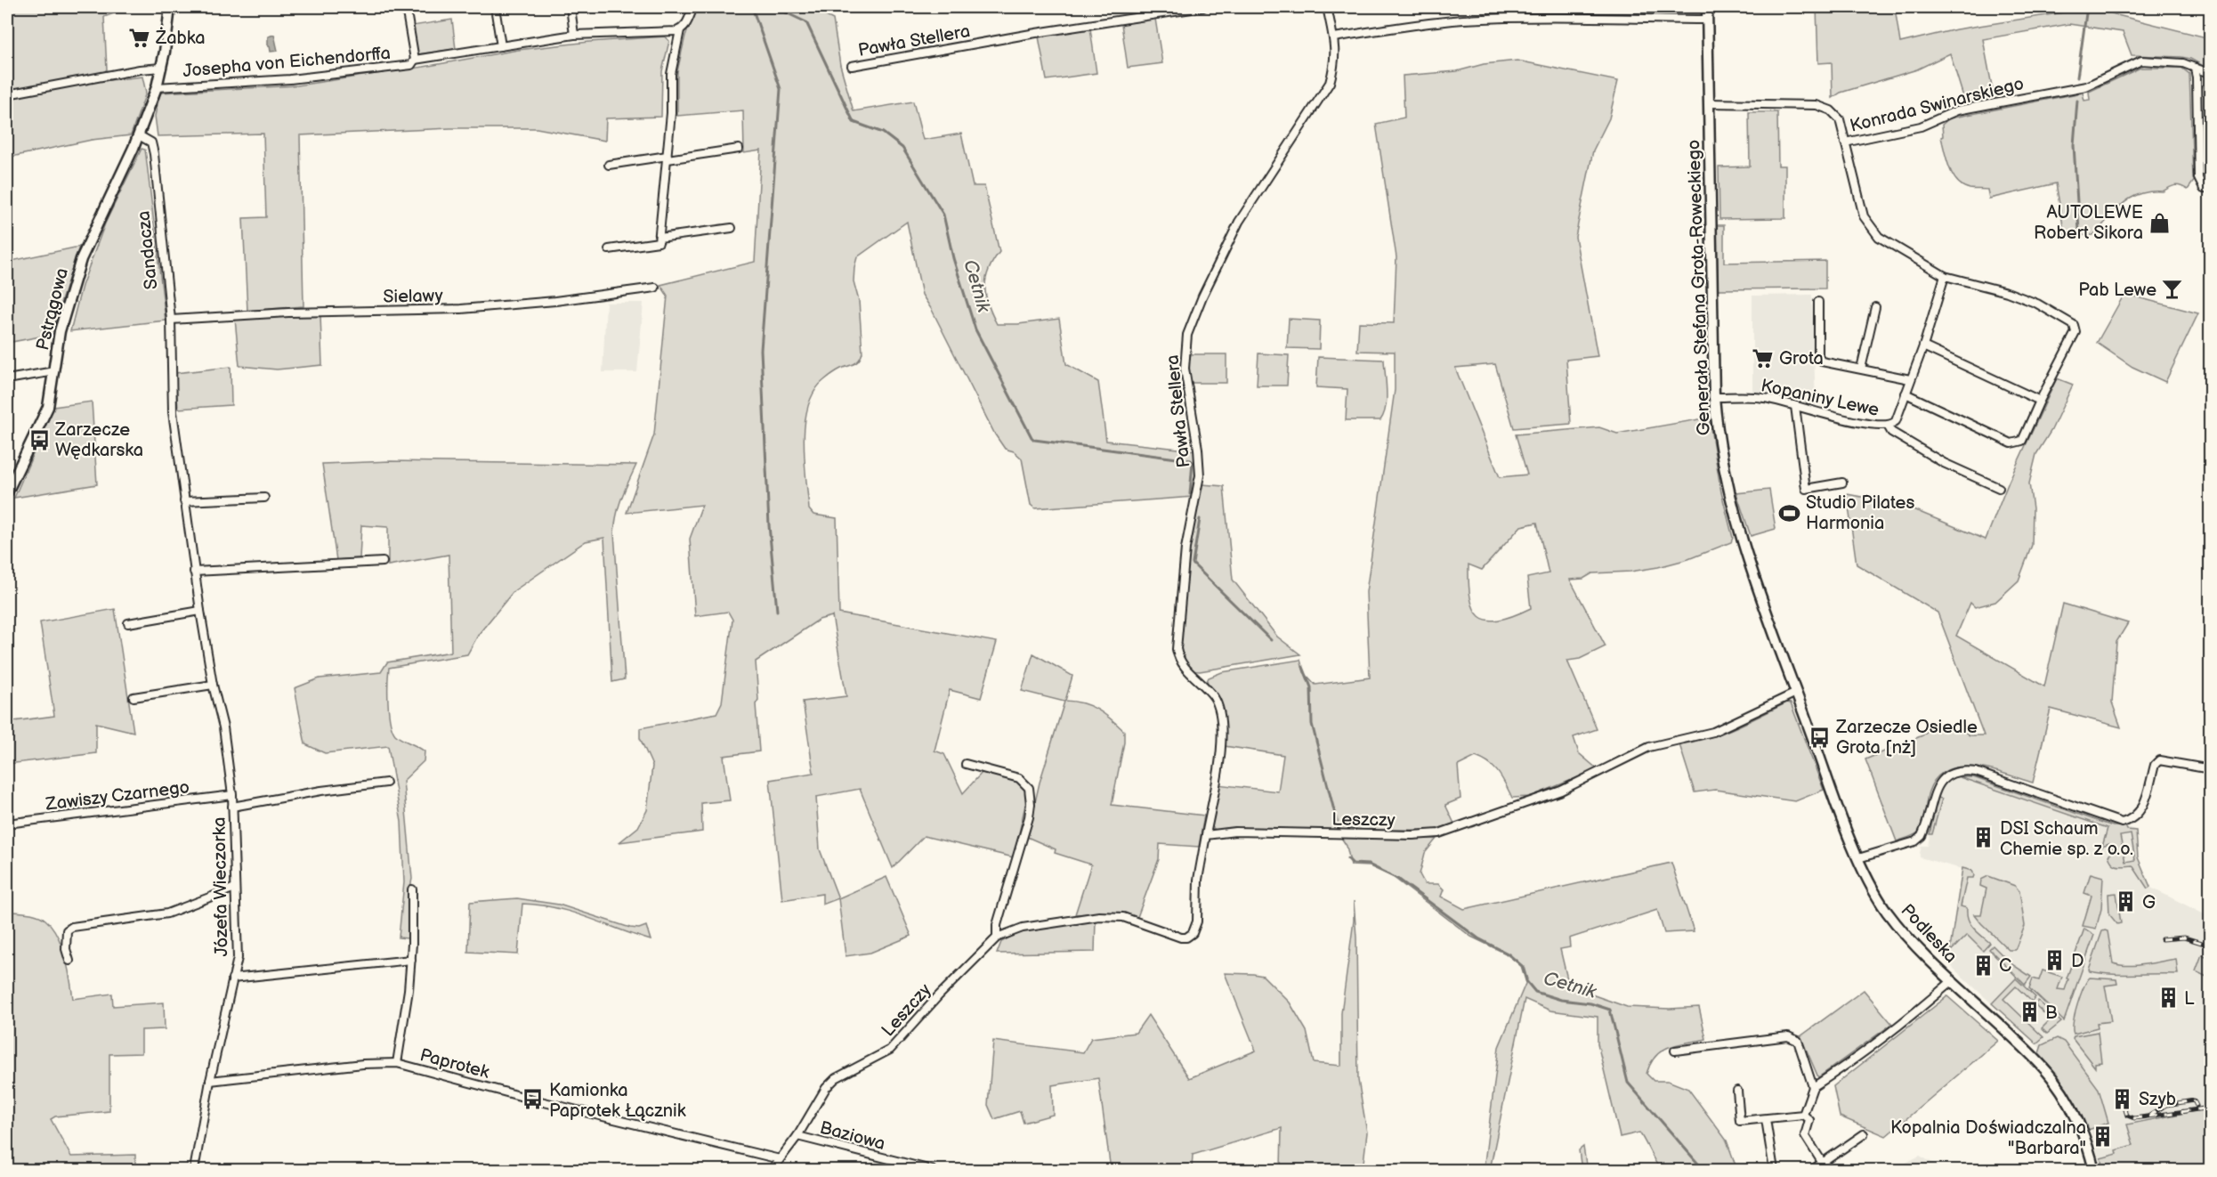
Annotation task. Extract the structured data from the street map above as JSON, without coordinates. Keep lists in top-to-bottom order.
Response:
{
  "streets": {
    "street": [
      "Pawła Stellera",
      "Josepha von Eichendorffa",
      "Konrada Swinarskiego",
      "Sandacza",
      "Generała Stefana Grota-Roweckiego",
      "Sielawy",
      "Pstrągowa",
      "Kopaniny Lewe",
      "Zawiszy Czarnego",
      "Leszczy",
      "Józefa Wieczorka",
      "Podleska",
      "Paprotek",
      "Baziowa"
    ]
  },
  "crossings": [
    ["Pawła Stellera", "Leszczy"],
    ["Konrada Swinarskiego", "Kopaniny Lewe"],
    ["Sandacza", "Sielawy"],
    ["Sandacza", "Pstrągowa"],
    ["Sandacza", "Józefa Wieczorka"],
    ["Generała Stefana Grota-Roweckiego", "Kopaniny Lewe"],
    ["Generała Stefana Grota-Roweckiego", "Leszczy"],
    ["Generała Stefana Grota-Roweckiego", "Podleska"],
    ["Zawiszy Czarnego", "Józefa Wieczorka"],
    ["Leszczy", "Baziowa"]
  ],
  "water": ["Cetnik"],
  "places": {
    "supermarket": ["Żabka", "Grota"],
    "shop": ["AUTOLEWE Robert Sikora"],
    "bar": ["Pab Lewe"],
    "bus stop": ["Zarzecze Wędkarska", "Zarzecze Osiedle Grota [nż]", "Kamionka Paprotek Łącznik"],
    "sports": ["Studio Pilates Harmonia"],
    "building": [
      "DSI Schaum Chemie sp. z o.o.",
      "G",
      "D",
      "C",
      "L",
      "B",
      "Szyb",
      "Kopalnia Doświadczalna \"Barbara\""
    ]
  }
}
